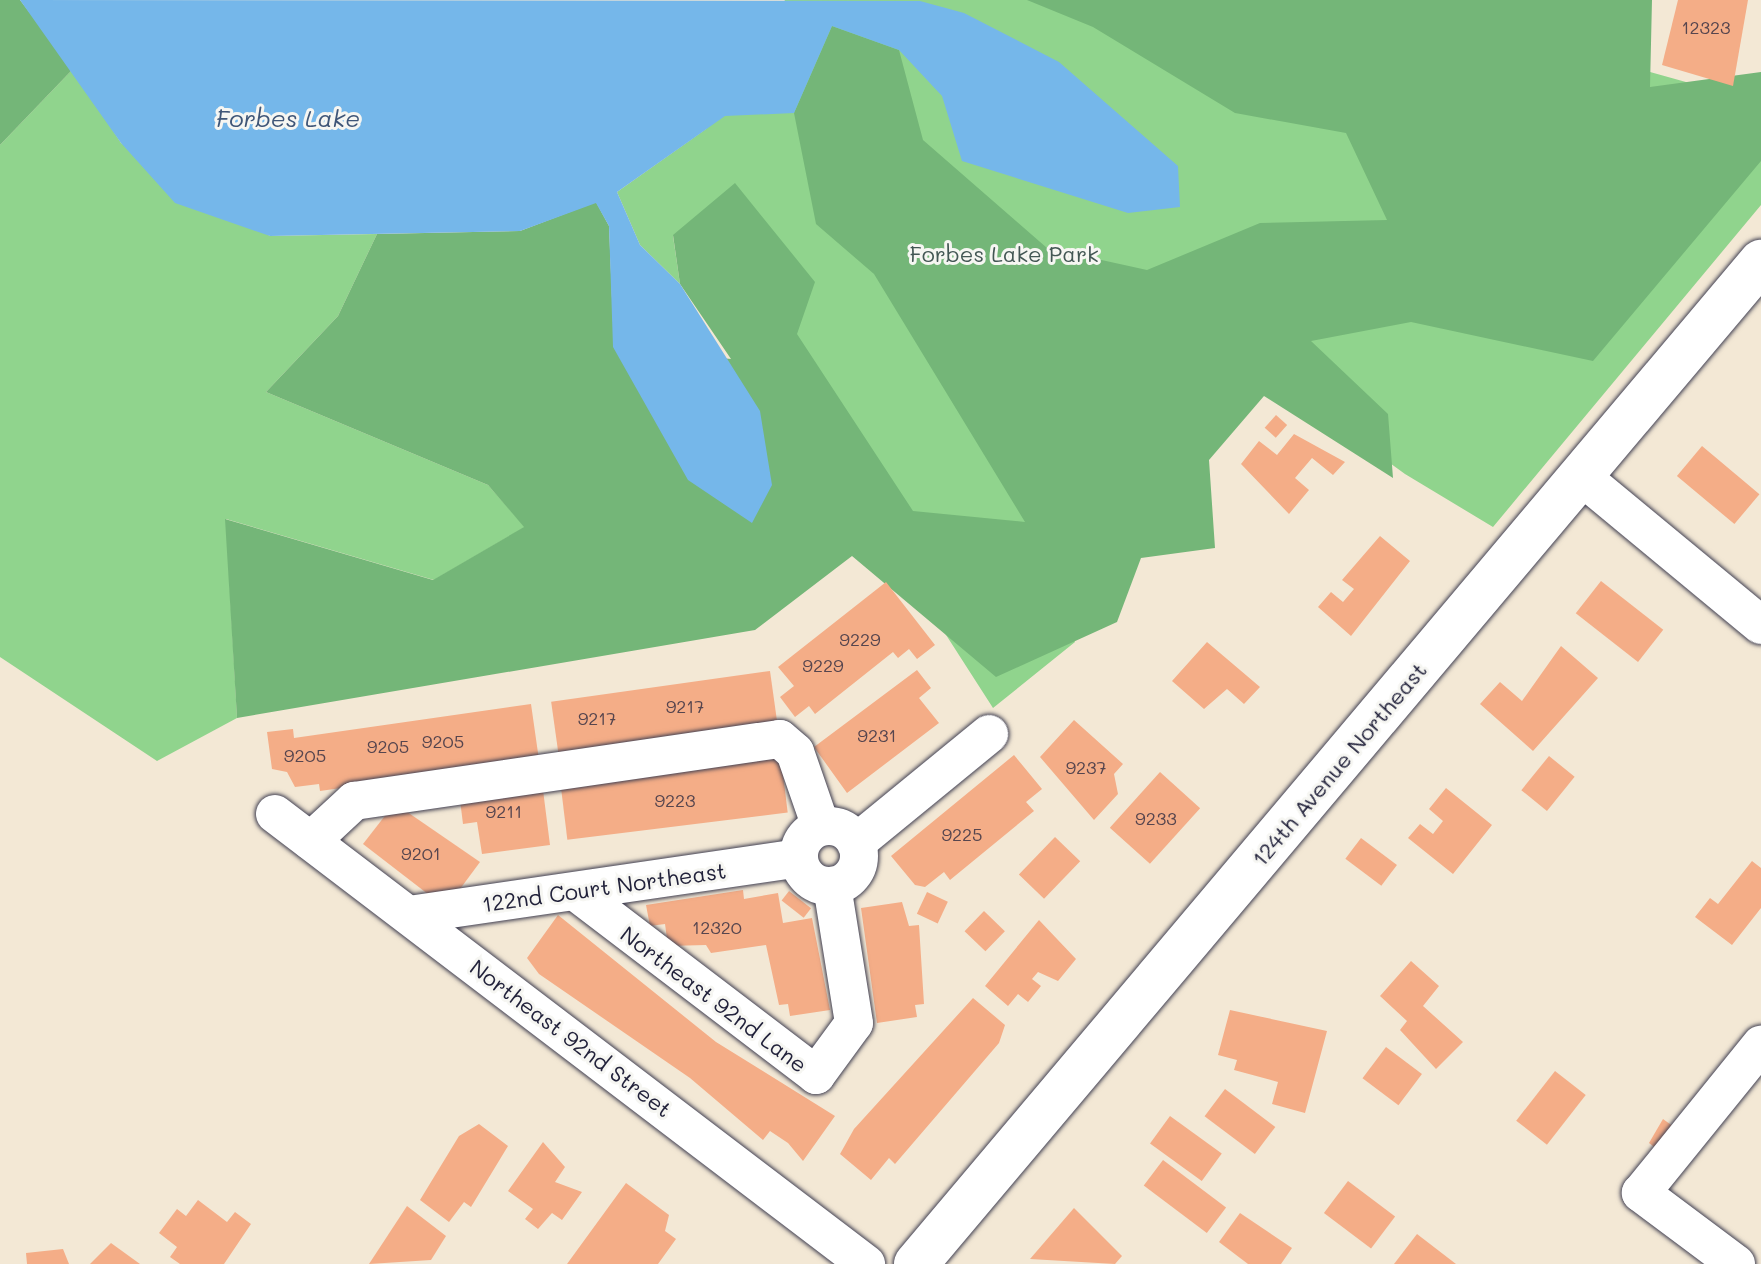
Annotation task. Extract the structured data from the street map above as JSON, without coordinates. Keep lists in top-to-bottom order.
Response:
{
  "streets": {
    "main road": ["124th Avenue Northeast"],
    "street": ["122nd Court Northeast", "Northeast 92nd Lane", "Northeast 92nd Street"]
  },
  "crossings": [
    ["122nd Court Northeast", "Northeast 92nd Lane"],
    ["122nd Court Northeast", "Northeast 92nd Street"]
  ],
  "water": ["Forbes Lake"],
  "parks": ["Forbes Lake Park"],
  "house_numbers": [
    "12323",
    "9229",
    "9229",
    "9217",
    "9217",
    "9231",
    "9205",
    "9205",
    "9205",
    "9237",
    "9223",
    "9211",
    "9233",
    "9225",
    "9201",
    "12320"
  ]
}
